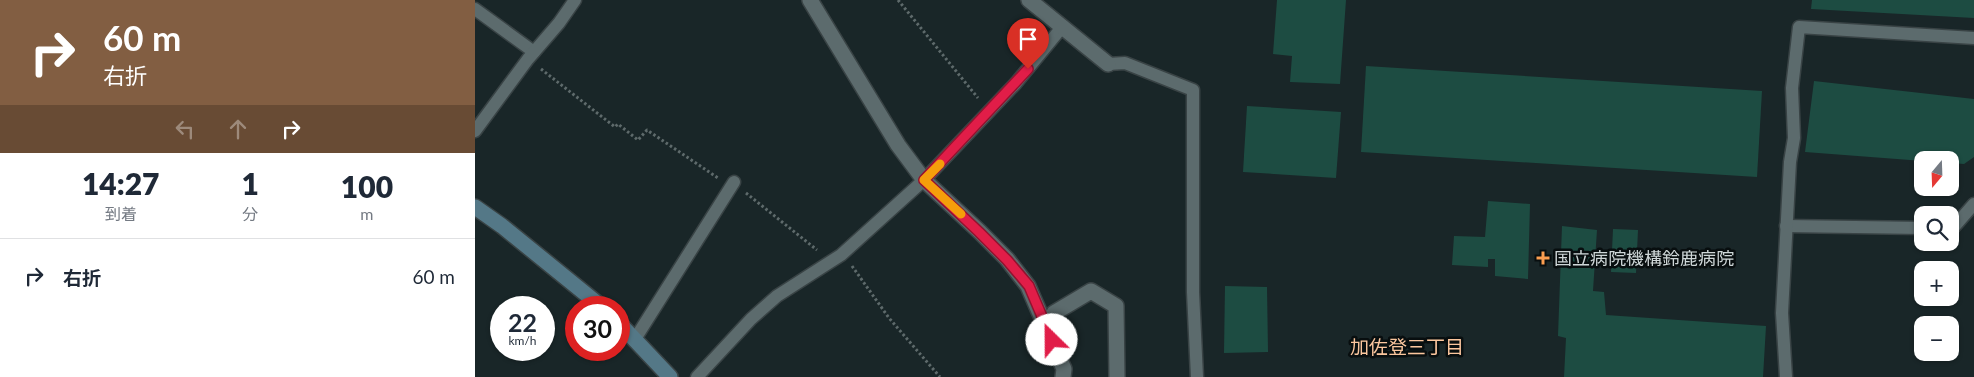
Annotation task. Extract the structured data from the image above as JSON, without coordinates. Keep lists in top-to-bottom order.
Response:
{
  "districts": ["加佐登三丁目"],
  "places": {
    "health": ["国立病院機構鈴鹿病院"]
  },
  "north": "bottom",
  "page": {
    "turn": ["60 m", "右折"],
    "map_buttons": ["+", "−"],
    "eta": [
      "14:27",
      "到着",
      "1",
      "分",
      "100",
      "m"
    ],
    "list": [
      {
        "name": "右折",
        "value": "60 m"
      }
    ],
    "speed": "22 km/h",
    "limit": "30"
  }
}
